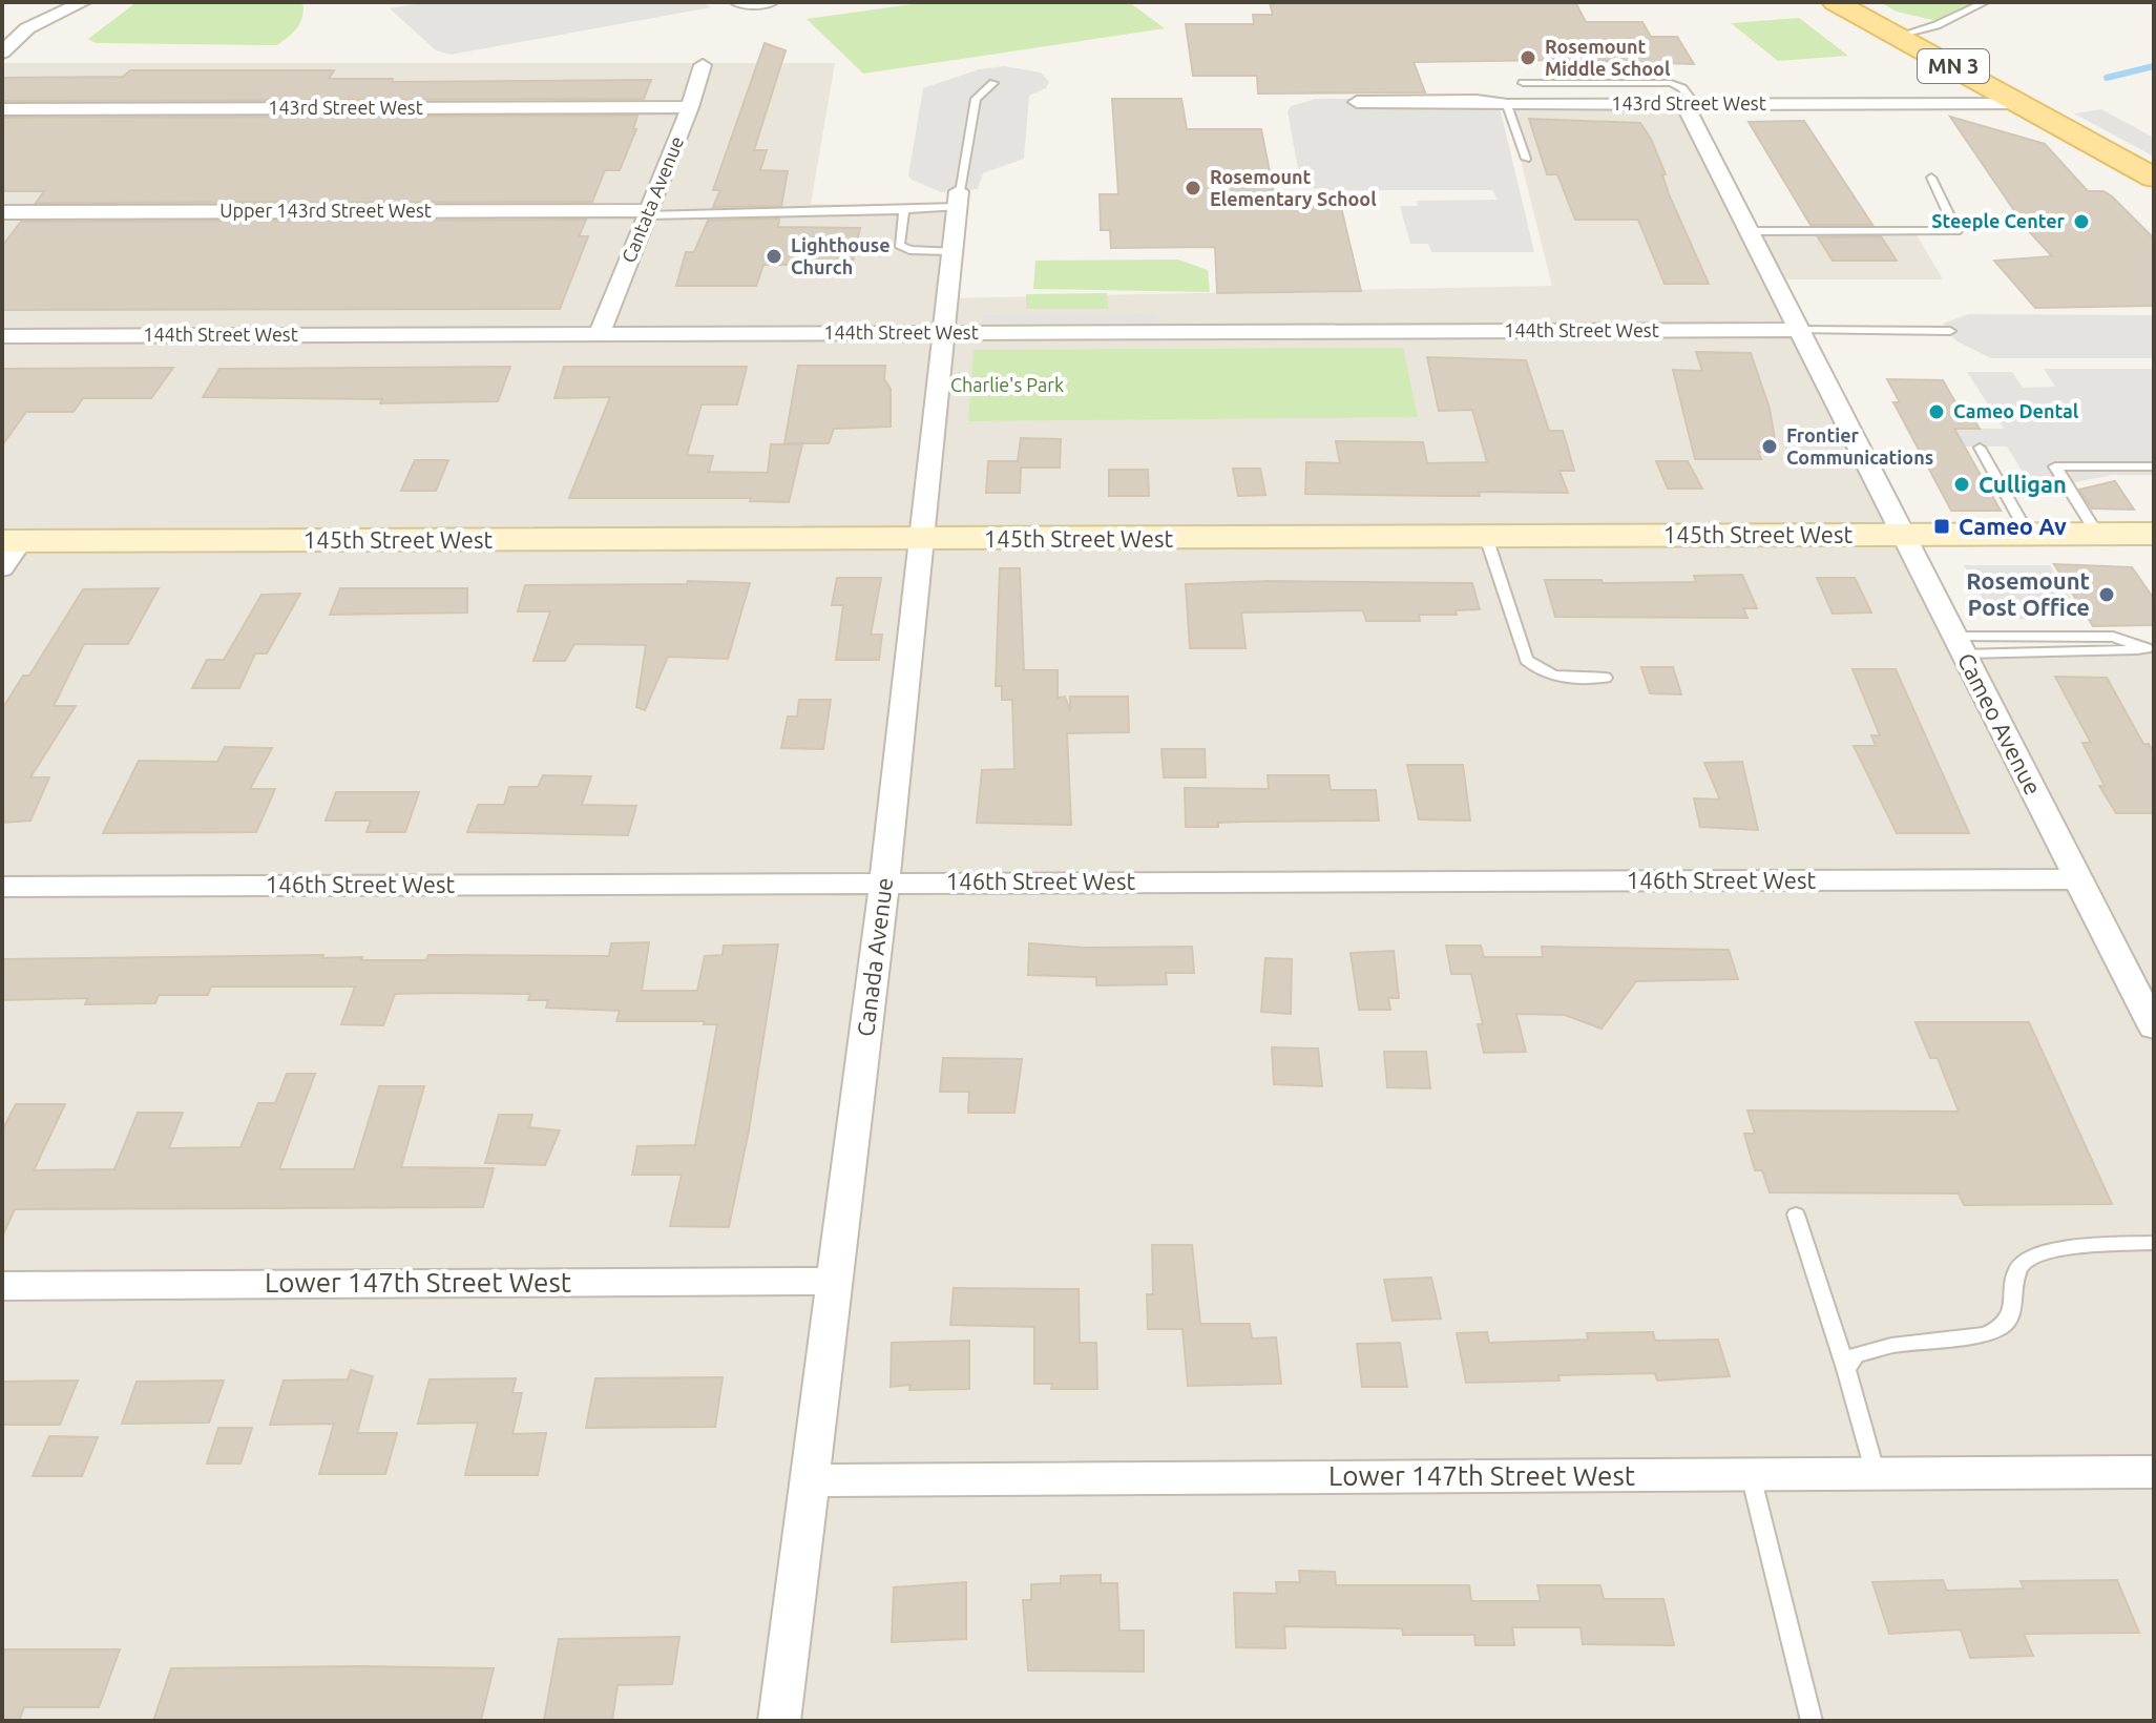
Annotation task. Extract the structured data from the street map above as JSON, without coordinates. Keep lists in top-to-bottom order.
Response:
{
  "streets": {
    "main road": ["MN 3"],
    "street": [
      "143rd Street West",
      "Cantata Avenue",
      "Upper 143rd Street West",
      "144th Street West",
      "145th Street West",
      "Cameo Avenue",
      "146th Street West",
      "Canada Avenue",
      "Lower 147th Street West"
    ]
  },
  "crossings": [
    ["MN 3", "143rd Street West"],
    ["143rd Street West", "Cantata Avenue"],
    ["143rd Street West", "Cameo Avenue"],
    ["Cantata Avenue", "Upper 143rd Street West"],
    ["Cantata Avenue", "144th Street West"],
    ["144th Street West", "Cameo Avenue"],
    ["144th Street West", "Canada Avenue"],
    ["145th Street West", "Cameo Avenue"],
    ["145th Street West", "Canada Avenue"],
    ["Cameo Avenue", "146th Street West"],
    ["146th Street West", "Canada Avenue"],
    ["Canada Avenue", "Lower 147th Street West"]
  ],
  "parks": ["Charlie's Park"],
  "places": {
    "other": [
      "Rosemount Middle School",
      "Rosemount Elementary School",
      "Steeple Center",
      "Lighthouse Church",
      "Cameo Dental",
      "Frontier Communications",
      "Culligan",
      "Rosemount Post Office"
    ],
    "transit": ["Cameo Av"]
  }
}
